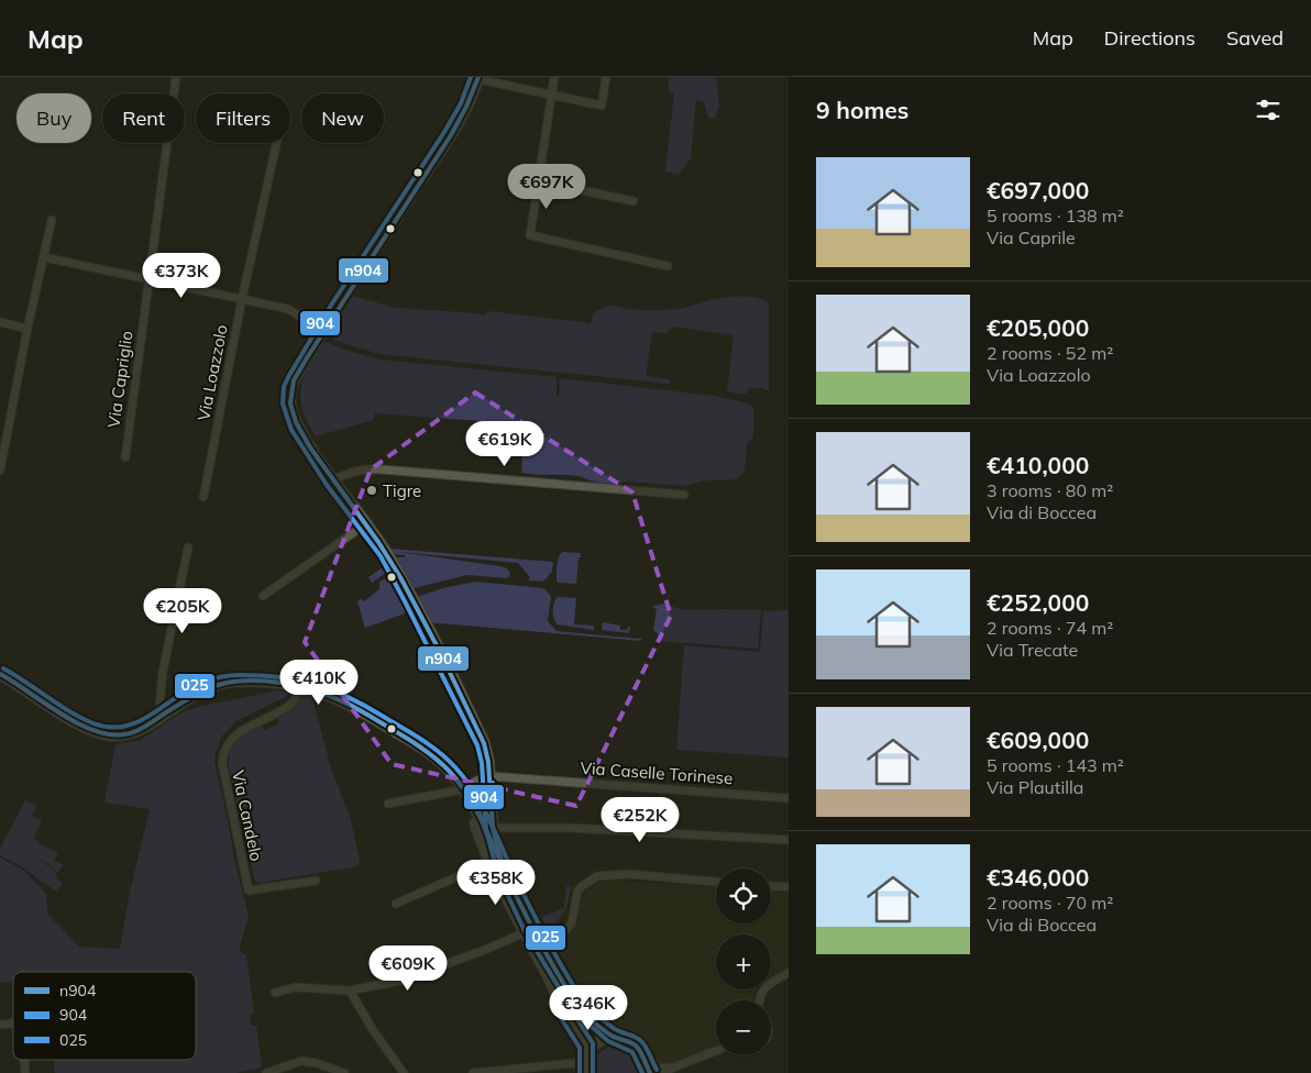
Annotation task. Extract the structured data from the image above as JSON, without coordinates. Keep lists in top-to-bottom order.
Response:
{
  "streets": {
    "street": [
      "Via Loazzolo",
      "Via Capriglio",
      "Via Caselle Torinese",
      "Via Candelo"
    ]
  },
  "places": ["Tigre"],
  "lines": ["transit line n904", "transit line 904", "transit line 025"],
  "legend": ["n904", "904", "025"],
  "page": {
    "header": "Map",
    "nav": ["Map", "Directions", "Saved"],
    "heading": "9 homes",
    "chip": [
      "Buy",
      "Rent",
      "Filters",
      "New"
    ],
    "list": [
      {
        "name": "€697,000",
        "note": "5 rooms · 138 m² · Via Caprile"
      },
      {
        "name": "€205,000",
        "note": "2 rooms · 52 m² · Via Loazzolo"
      },
      {
        "name": "€410,000",
        "note": "3 rooms · 80 m² · Via di Boccea"
      },
      {
        "name": "€252,000",
        "note": "2 rooms · 74 m² · Via Trecate"
      },
      {
        "name": "€609,000",
        "note": "5 rooms · 143 m² · Via Plautilla"
      },
      {
        "name": "€346,000",
        "note": "2 rooms · 70 m² · Via di Boccea"
      }
    ],
    "price": [
      "€697K",
      "€373K",
      "€619K",
      "€205K",
      "€410K",
      "€252K",
      "€358K",
      "€609K",
      "€346K"
    ],
    "map_buttons": ["+", "−"]
  }
}
